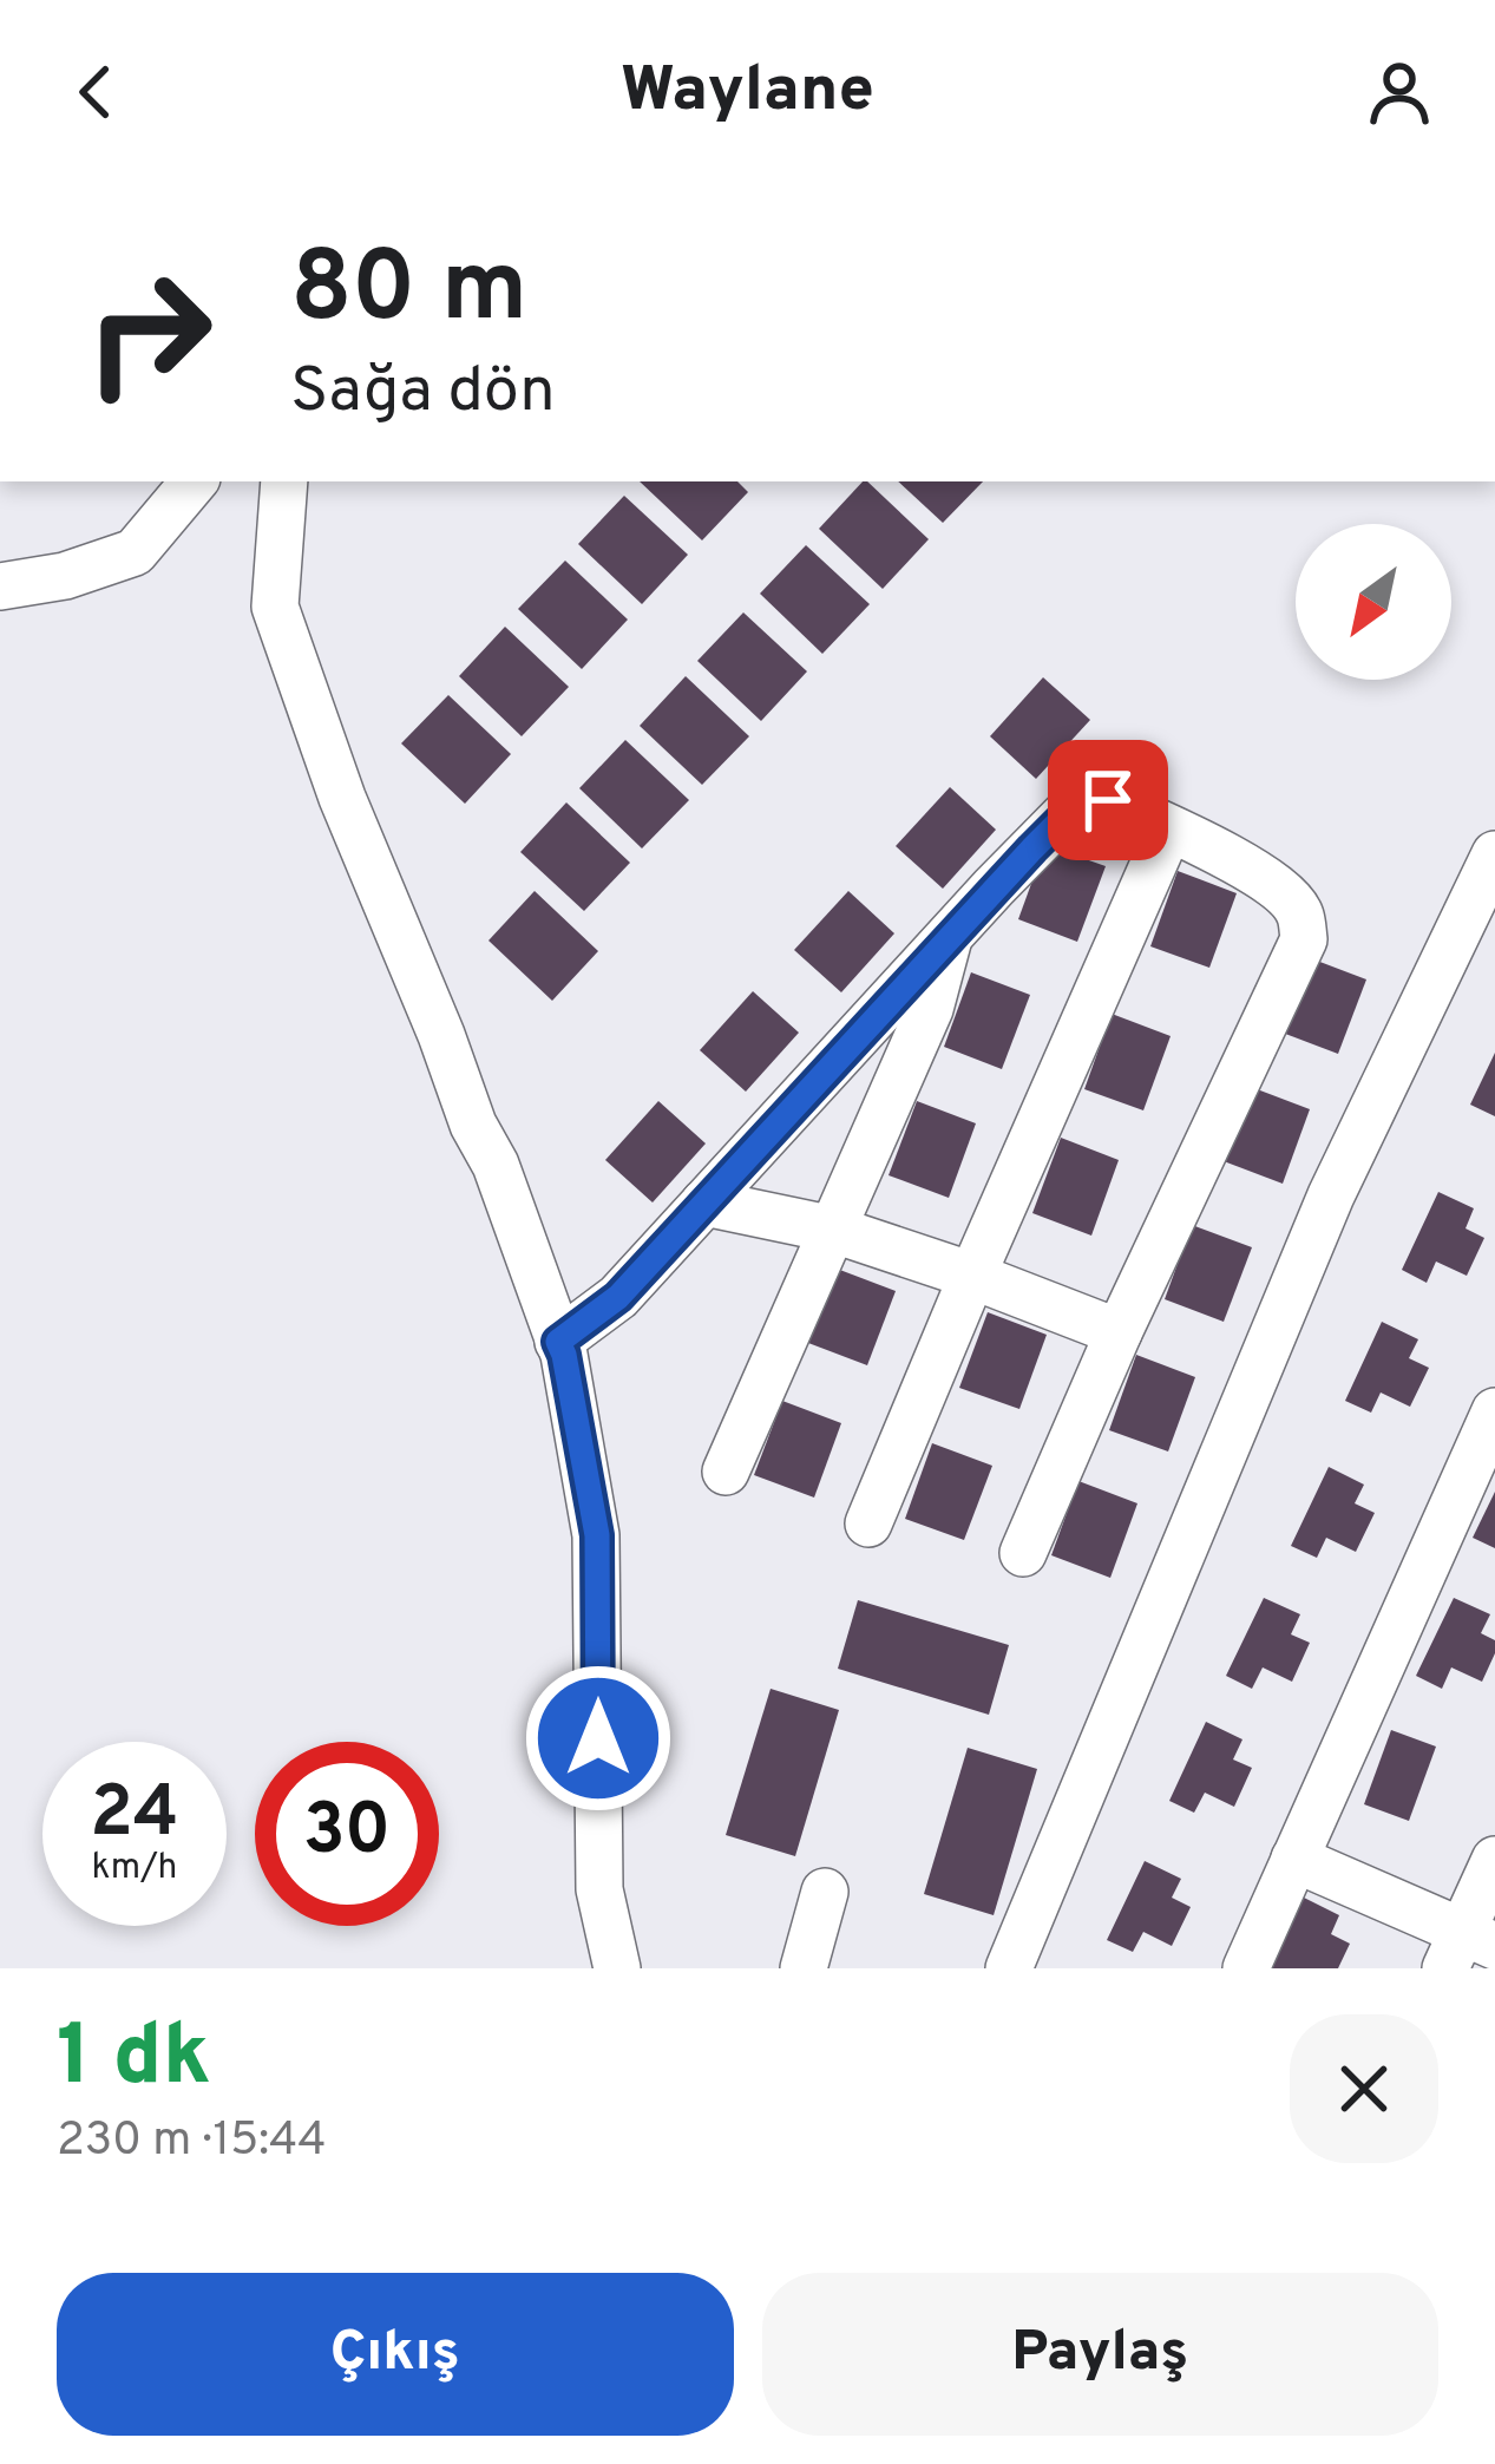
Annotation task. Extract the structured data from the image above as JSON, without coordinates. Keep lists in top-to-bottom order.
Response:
{
  "north": "bottom left",
  "page": {
    "header": "Waylane",
    "turn": ["80 m", "Sağa dön"],
    "speed": "24 km/h",
    "limit": "30",
    "heading": ["1 dk", "230 m · 15:44"],
    "buttons": ["Çıkış", "Paylaş"]
  }
}
